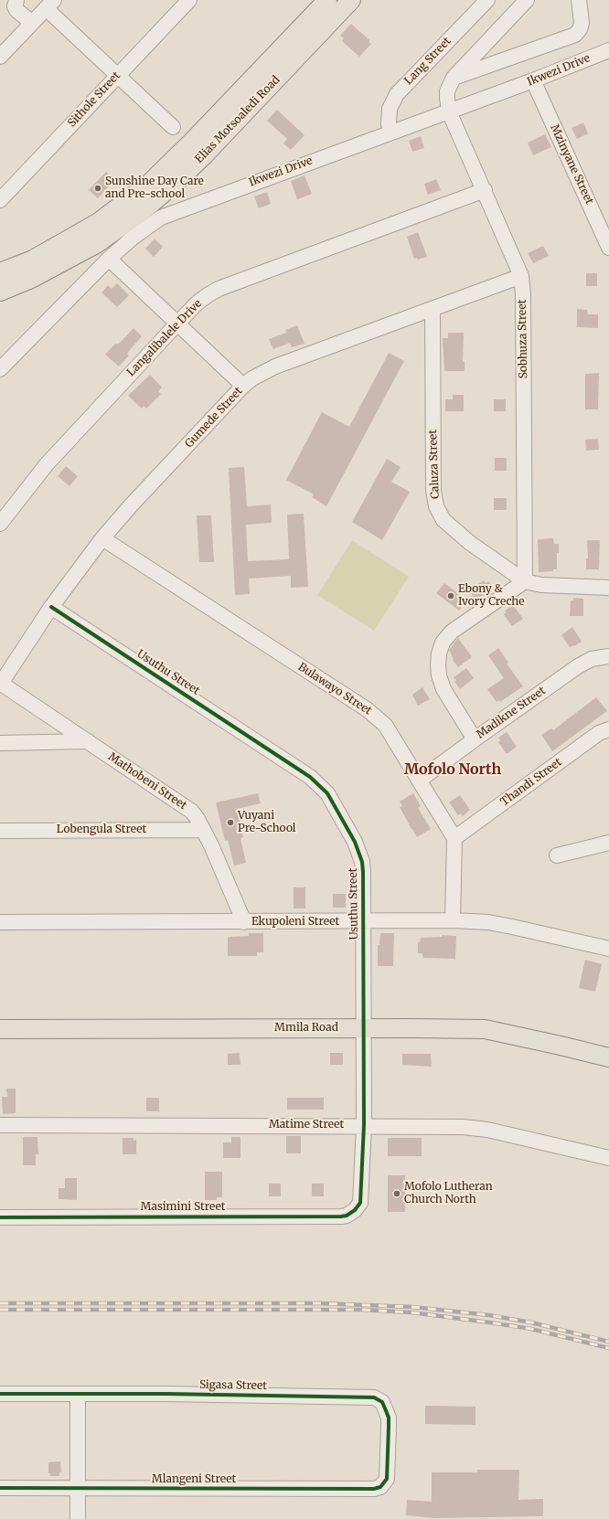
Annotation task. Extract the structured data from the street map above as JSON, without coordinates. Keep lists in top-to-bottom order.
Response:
{
  "streets": {
    "main road": ["Elias Motsoaledi Road", "Mmila Road"],
    "street": [
      "Lang Street",
      "Ikwezi Drive",
      "Sithole Street",
      "Mzinyane Street",
      "Langalibalele Drive",
      "Sobhuza Street",
      "Gumede Street",
      "Caluza Street",
      "Usuthu Street",
      "Bulawayo Street",
      "Madikne Street",
      "Mathobeni Street",
      "Thandi Street",
      "Lobengula Street",
      "Ekupoleni Street",
      "Matime Street",
      "Masimini Street",
      "Sigasa Street",
      "Mlangeni Street"
    ]
  },
  "crossings": [
    ["Lang Street", "Ikwezi Drive"],
    ["Ikwezi Drive", "Mzinyane Street"],
    ["Ikwezi Drive", "Sobhuza Street"],
    ["Langalibalele Drive", "Sobhuza Street"],
    ["Sobhuza Street", "Gumede Street"],
    ["Sobhuza Street", "Caluza Street"],
    ["Gumede Street", "Caluza Street"],
    ["Gumede Street", "Usuthu Street"],
    ["Gumede Street", "Bulawayo Street"],
    ["Gumede Street", "Mathobeni Street"],
    ["Usuthu Street", "Ekupoleni Street"],
    ["Usuthu Street", "Mmila Road"],
    ["Usuthu Street", "Matime Street"],
    ["Usuthu Street", "Masimini Street"],
    ["Bulawayo Street", "Madikne Street"],
    ["Bulawayo Street", "Thandi Street"],
    ["Mathobeni Street", "Lobengula Street"],
    ["Mathobeni Street", "Ekupoleni Street"],
    ["Sigasa Street", "Mlangeni Street"]
  ],
  "districts": ["Mofolo North"],
  "places": [
    "Sunshine Day Care and Pre-school",
    "Ebony & Ivory Creche",
    "Vuyani Pre-School",
    "Mofolo Lutheran Church North"
  ]
}
